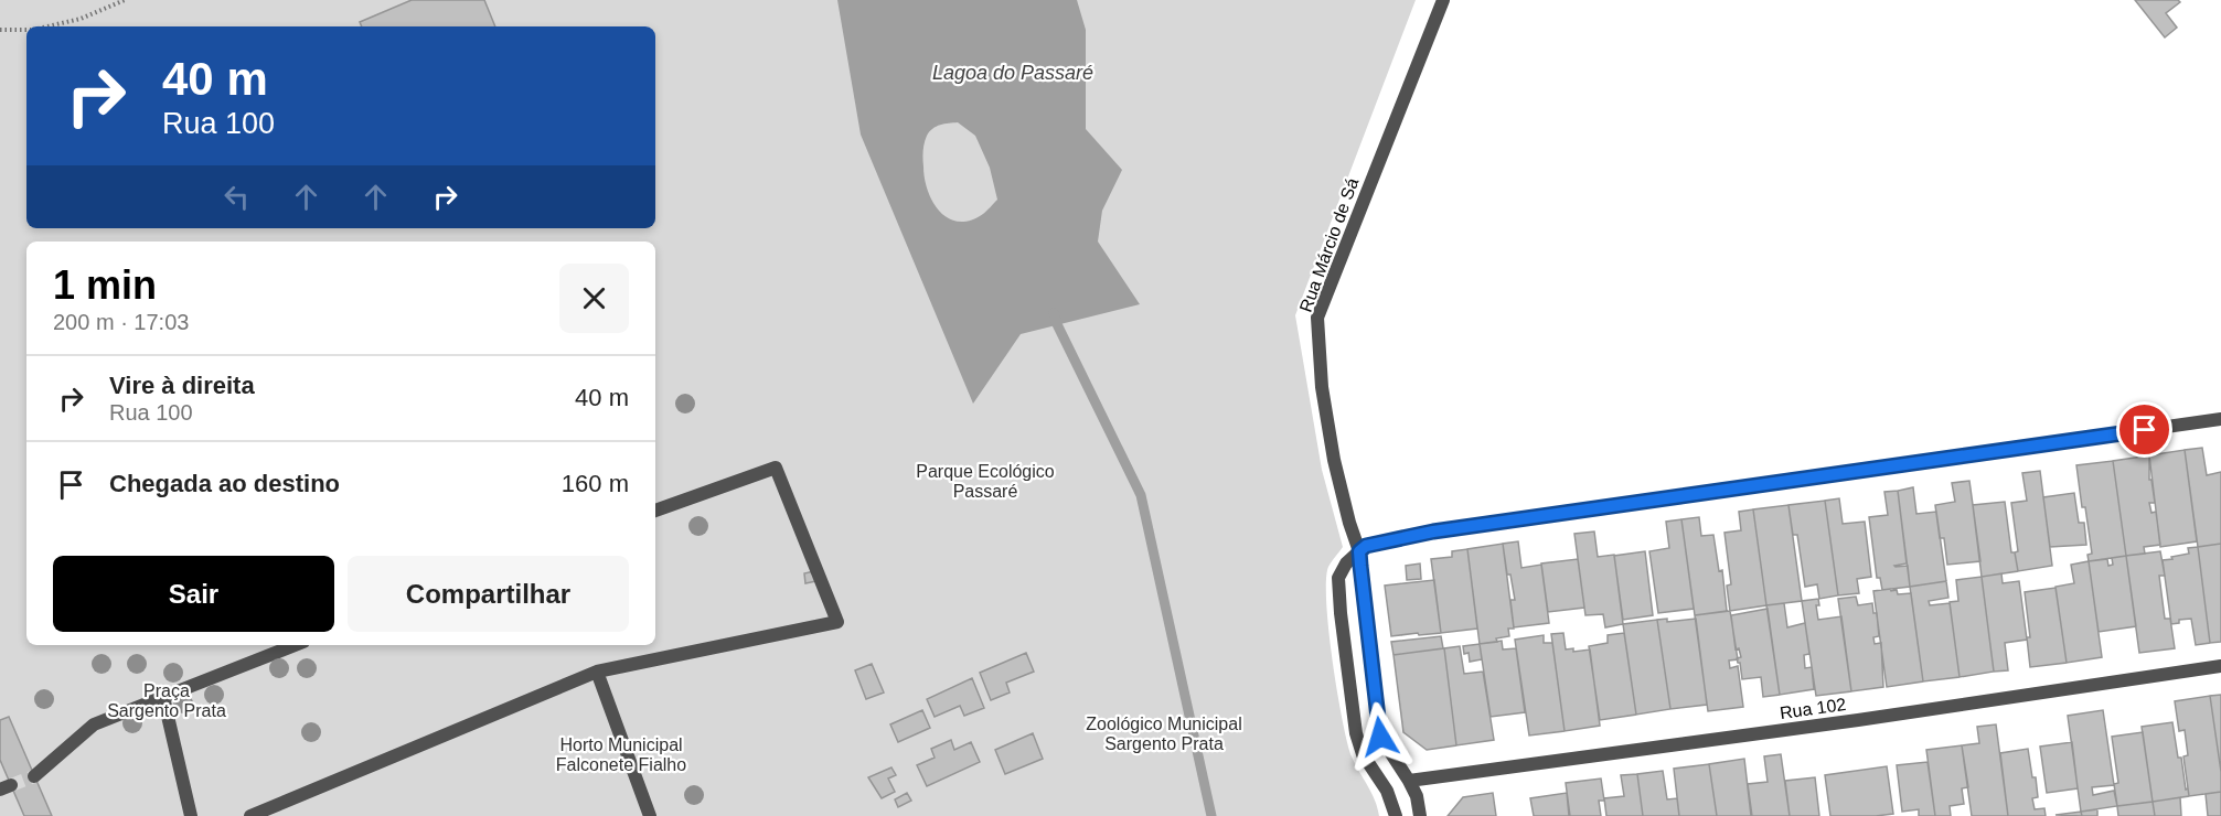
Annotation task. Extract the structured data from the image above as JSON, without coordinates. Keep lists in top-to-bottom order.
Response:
{
  "streets": {
    "street": ["Rua Márcio de Sá", "Rua 102"]
  },
  "crossings": [
    ["Rua Márcio de Sá", "Rua 102"]
  ],
  "water": ["Lagoa do Passaré"],
  "parks": [
    "Parque Ecológico Passaré",
    "Praça Sargento Prata",
    "Zoológico Municipal Sargento Prata",
    "Horto Municipal Falconete Fialho"
  ],
  "page": {
    "turn": ["40 m", "Rua 100"],
    "heading": ["1 min", "200 m · 17:03"],
    "list": [
      {
        "name": "Vire à direita",
        "note": "Rua 100",
        "value": "40 m"
      },
      {
        "name": "Chegada ao destino",
        "value": "160 m"
      }
    ],
    "buttons": ["Sair", "Compartilhar"]
  }
}
